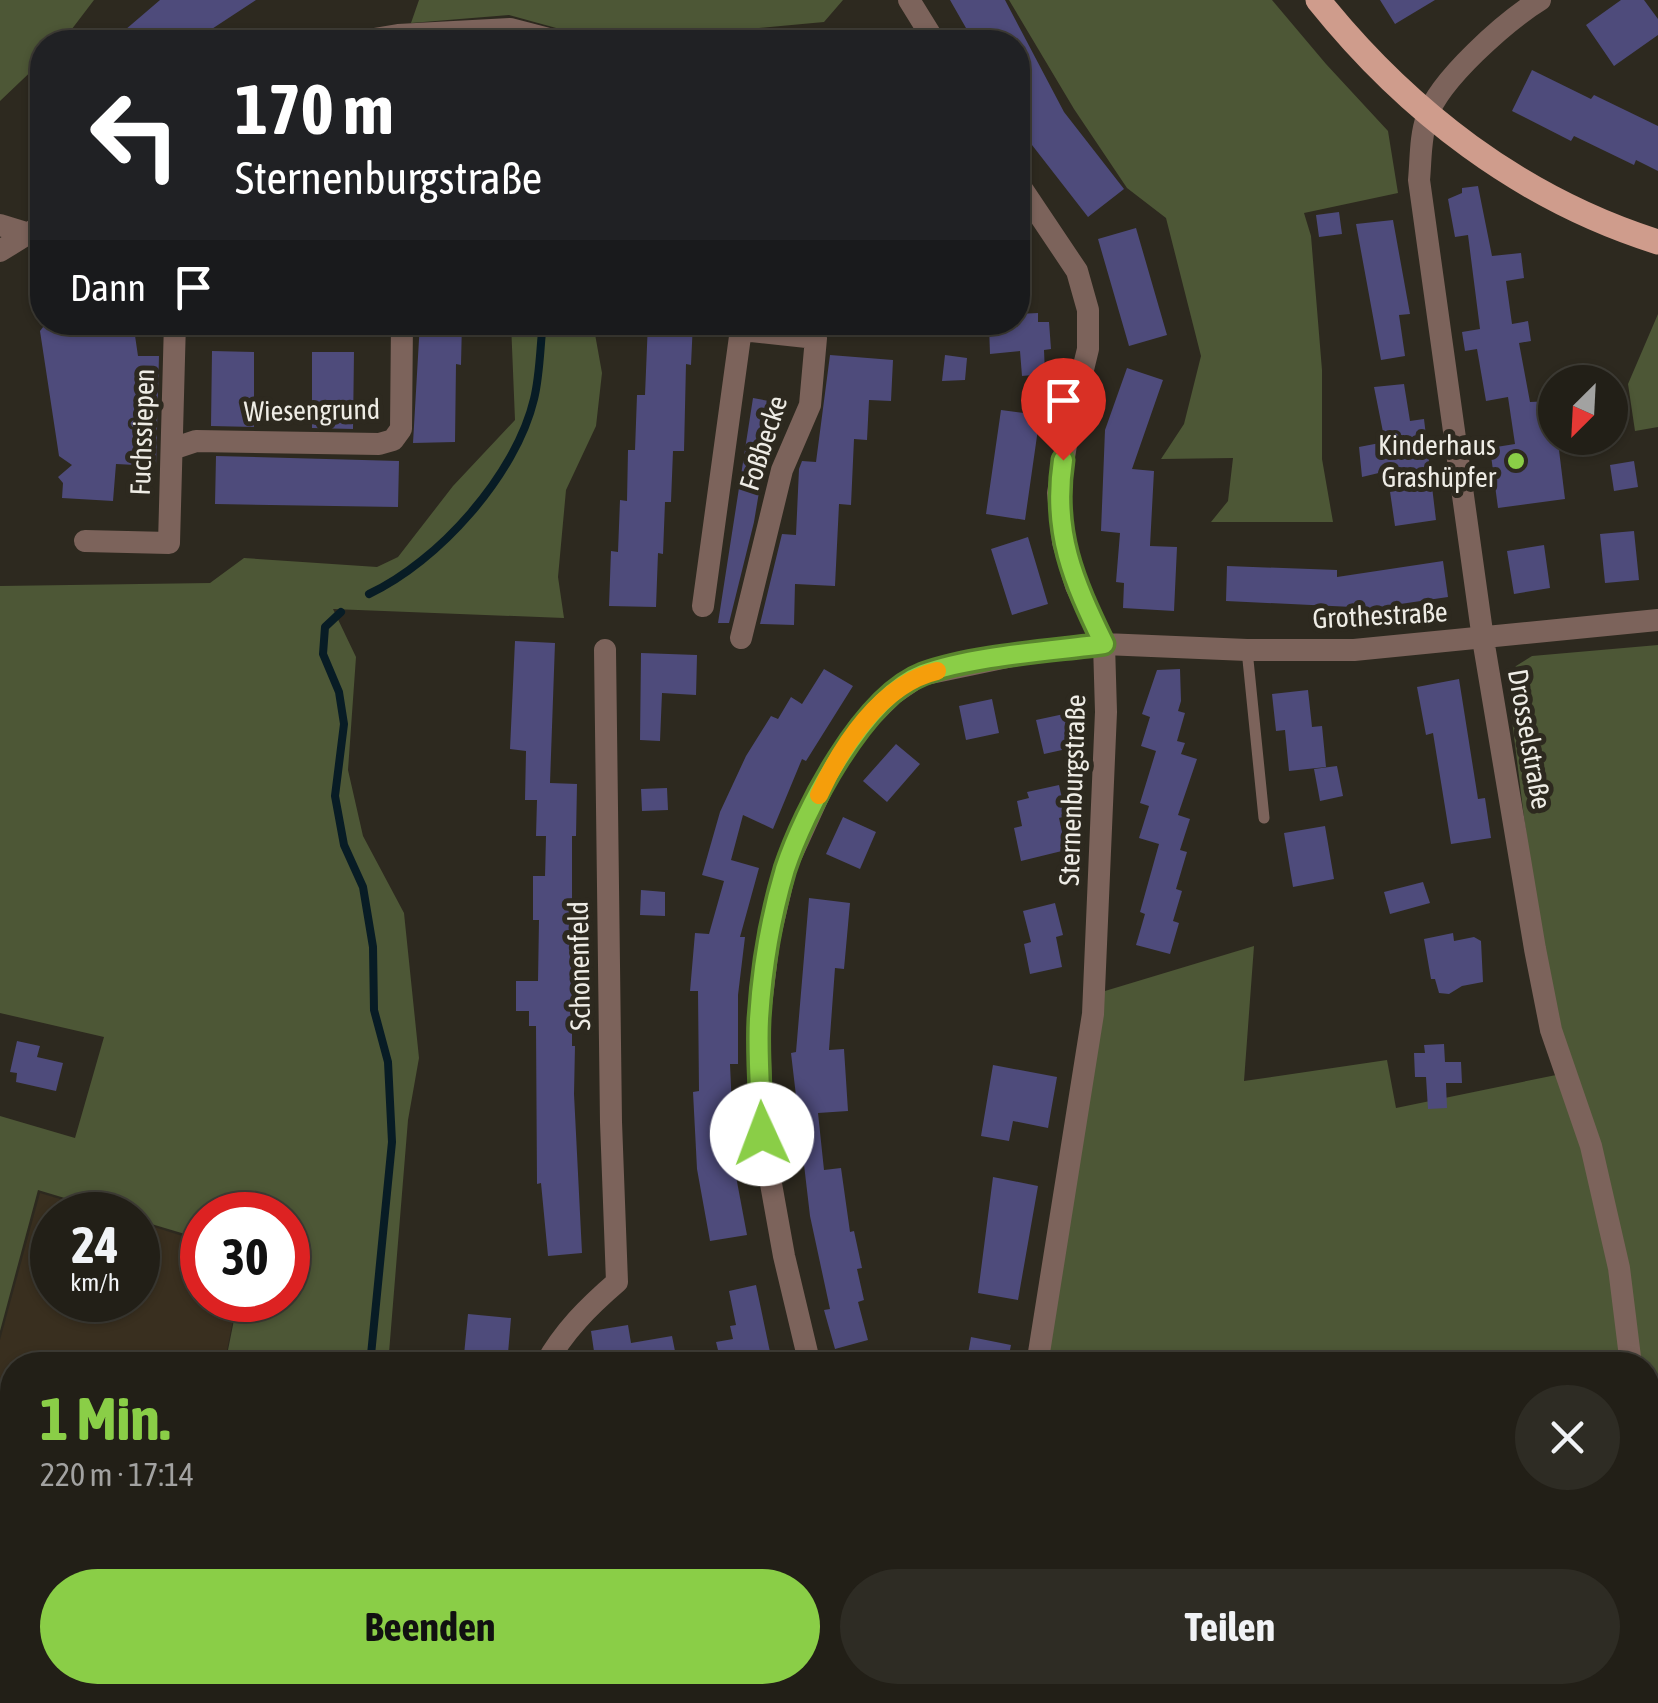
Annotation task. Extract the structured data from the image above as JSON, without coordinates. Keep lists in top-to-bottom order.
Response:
{
  "streets": {
    "street": [
      "Wiesengrund",
      "Fuchssiepen",
      "Foßbecke",
      "Grothestraße",
      "Drosselstraße",
      "Sternenburgstraße",
      "Schonenfeld"
    ]
  },
  "crossings": [
    ["Wiesengrund", "Fuchssiepen"],
    ["Grothestraße", "Drosselstraße"],
    ["Grothestraße", "Sternenburgstraße"]
  ],
  "places": ["Kinderhaus Grashüpfer"],
  "north": "bottom left",
  "page": {
    "turn": ["170 m", "Sternenburgstraße"],
    "then": "Dann",
    "speed": "24 km/h",
    "limit": "30",
    "heading": ["1 Min.", "220 m · 17:14"],
    "buttons": ["Beenden", "Teilen"]
  }
}
